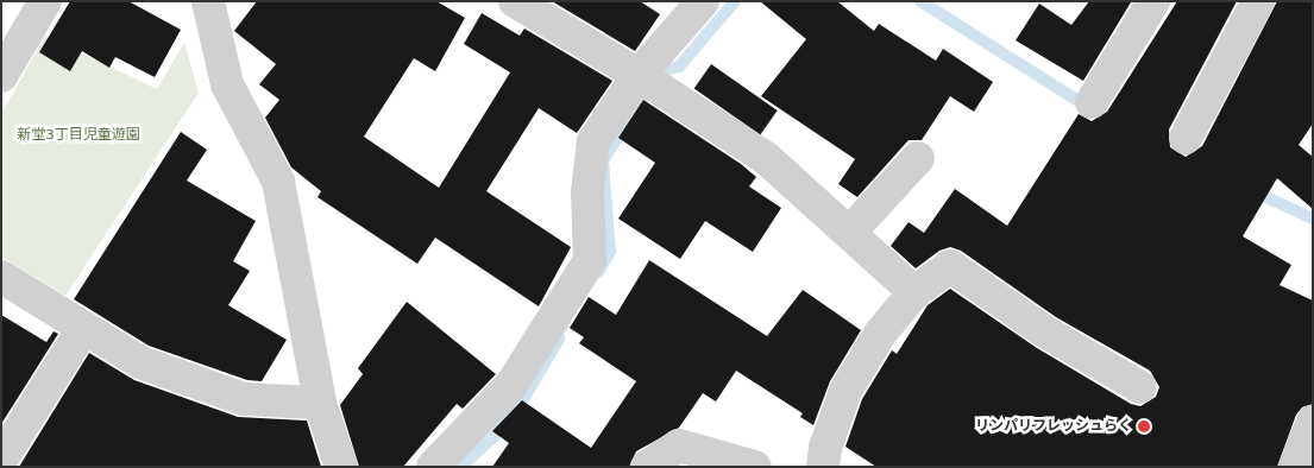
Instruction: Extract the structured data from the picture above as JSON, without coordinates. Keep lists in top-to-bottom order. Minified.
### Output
{"parks":["新堂3丁目児童遊園"],"places":["リンパリフレッシュらく"]}
